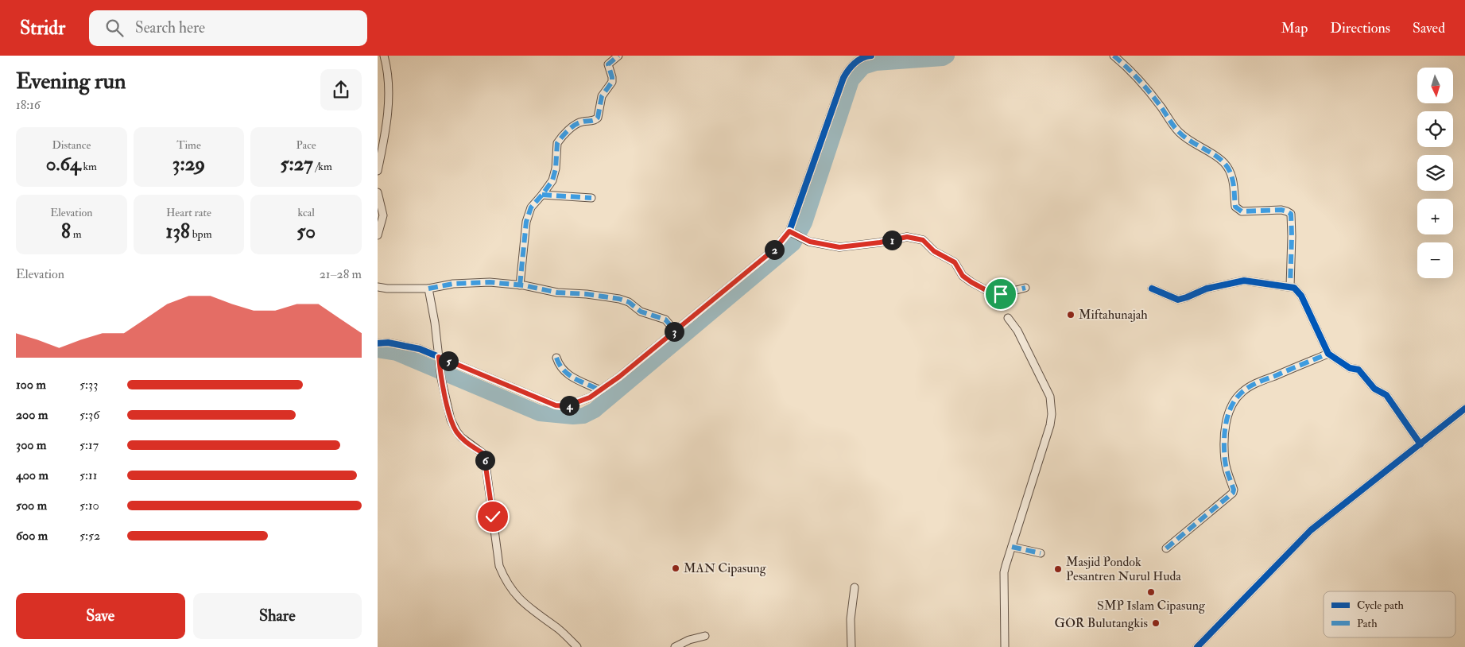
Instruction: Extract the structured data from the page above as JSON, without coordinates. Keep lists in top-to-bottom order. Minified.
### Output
{"places":["Miftahunajah","MAN Cipasung","Masjid Pondok Pesantren Nurul Huda","SMP Islam Cipasung","GOR Bulutangkis"],"legend":["Cycle path","Path"],"north":"bottom","page":{"header":"Stridr","search":"Search here","nav":["Map","Directions","Saved"],"heading":["Evening run","18:16"],"map_buttons":["+","−"],"stats":[["Distance","0.64 km"],["Time","3:29"],["Pace","5:27 /km"],["Elevation","8 m"],["Heart rate","138 bpm"],["kcal","50"]],"pins":["1","2","3","5","4","6"],"chart":["Elevation","21–28 m"],"list":[{"name":"100 m","note":"5:33"},{"name":"200 m","note":"5:36"},{"name":"300 m","note":"5:17"},{"name":"400 m","note":"5:11"},{"name":"500 m","note":"5:10"},{"name":"600 m","note":"5:52"}],"buttons":["Save","Share"]}}
